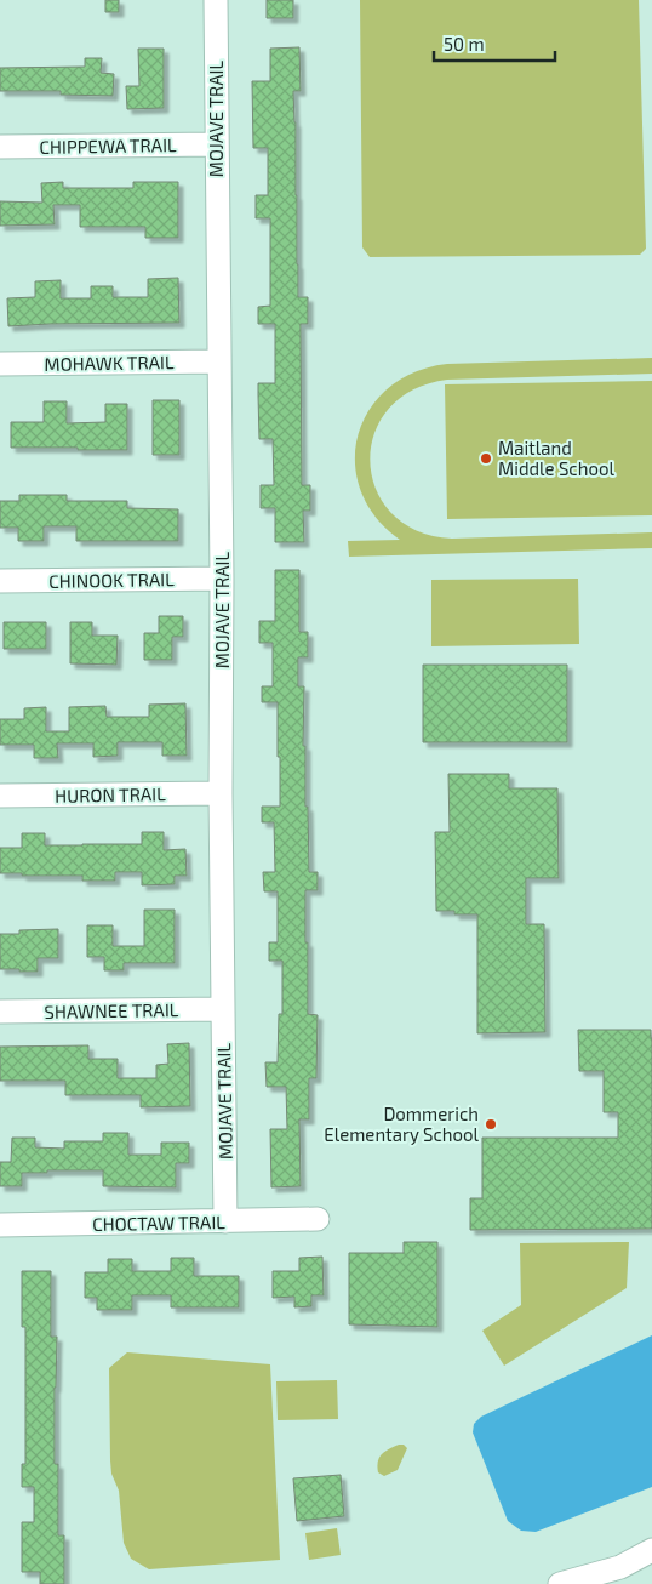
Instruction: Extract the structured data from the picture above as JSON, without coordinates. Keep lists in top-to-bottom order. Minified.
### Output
{"streets":{"street":["MOJAVE TRAIL","CHIPPEWA TRAIL","MOHAWK TRAIL","CHINOOK TRAIL","HURON TRAIL","SHAWNEE TRAIL","CHOCTAW TRAIL"]},"crossings":[["MOJAVE TRAIL","CHIPPEWA TRAIL"],["MOJAVE TRAIL","MOHAWK TRAIL"],["MOJAVE TRAIL","CHINOOK TRAIL"],["MOJAVE TRAIL","HURON TRAIL"],["MOJAVE TRAIL","SHAWNEE TRAIL"],["MOJAVE TRAIL","CHOCTAW TRAIL"]],"places":["Maitland Middle School","Dommerich Elementary School"],"scale_bar":"50 m"}
